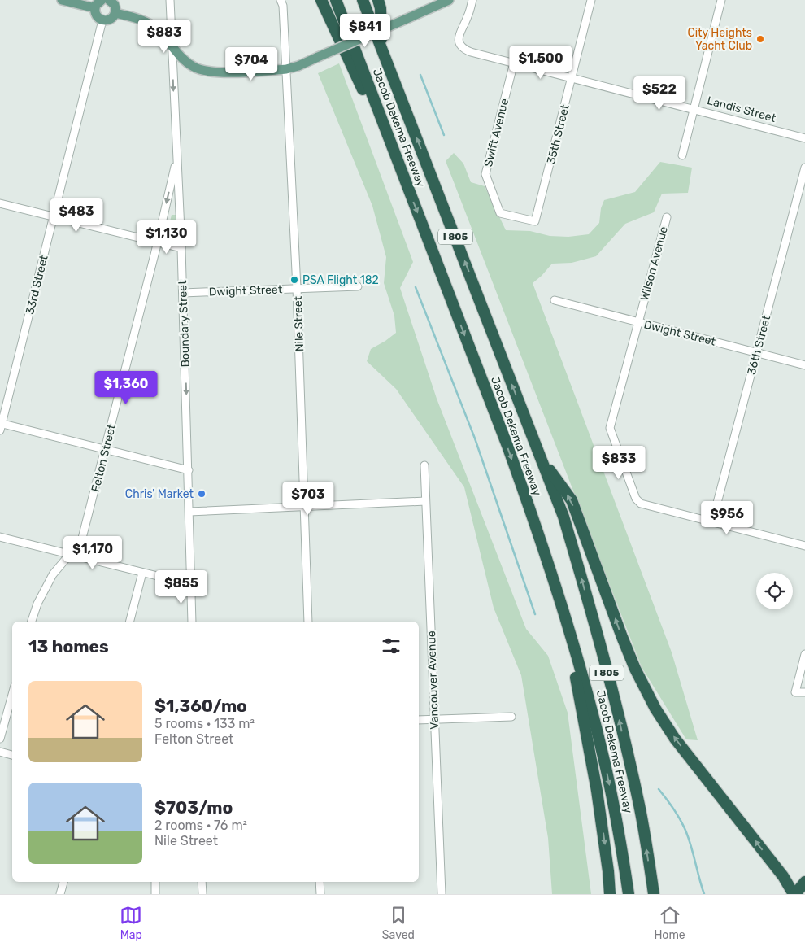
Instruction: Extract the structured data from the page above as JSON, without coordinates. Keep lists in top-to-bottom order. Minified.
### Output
{"streets":{"highway":["Jacob Dekema Freeway","I 805"],"street":["Landis Street","Swift Avenue","35th Street","Wilson Avenue","33rd Street","Dwight Street","Boundary Street","Nile Street","36th Street","Felton Street","Vancouver Avenue"]},"crossings":[["Landis Street","Swift Avenue"],["Landis Street","35th Street"],["Swift Avenue","35th Street"],["Wilson Avenue","Dwight Street"],["Wilson Avenue","36th Street"],["Dwight Street","Boundary Street"],["Dwight Street","Nile Street"],["Dwight Street","36th Street"],["Boundary Street","Felton Street"]],"one_way":["Boundary Street"],"places":["City Heights Yacht Club","PSA Flight 182","Chris' Market"],"page":{"price":["$841","$883","$1,500","$704","$522","$483","$1,130","$1,360","$833","$703","$956","$1,170","$855"],"heading":"13 homes","list":[{"name":"$1,360/mo","note":"5 rooms · 133 m² · Felton Street"},{"name":"$703/mo","note":"2 rooms · 76 m² · Nile Street"}],"tabs":["Map","Saved","Home"]}}
